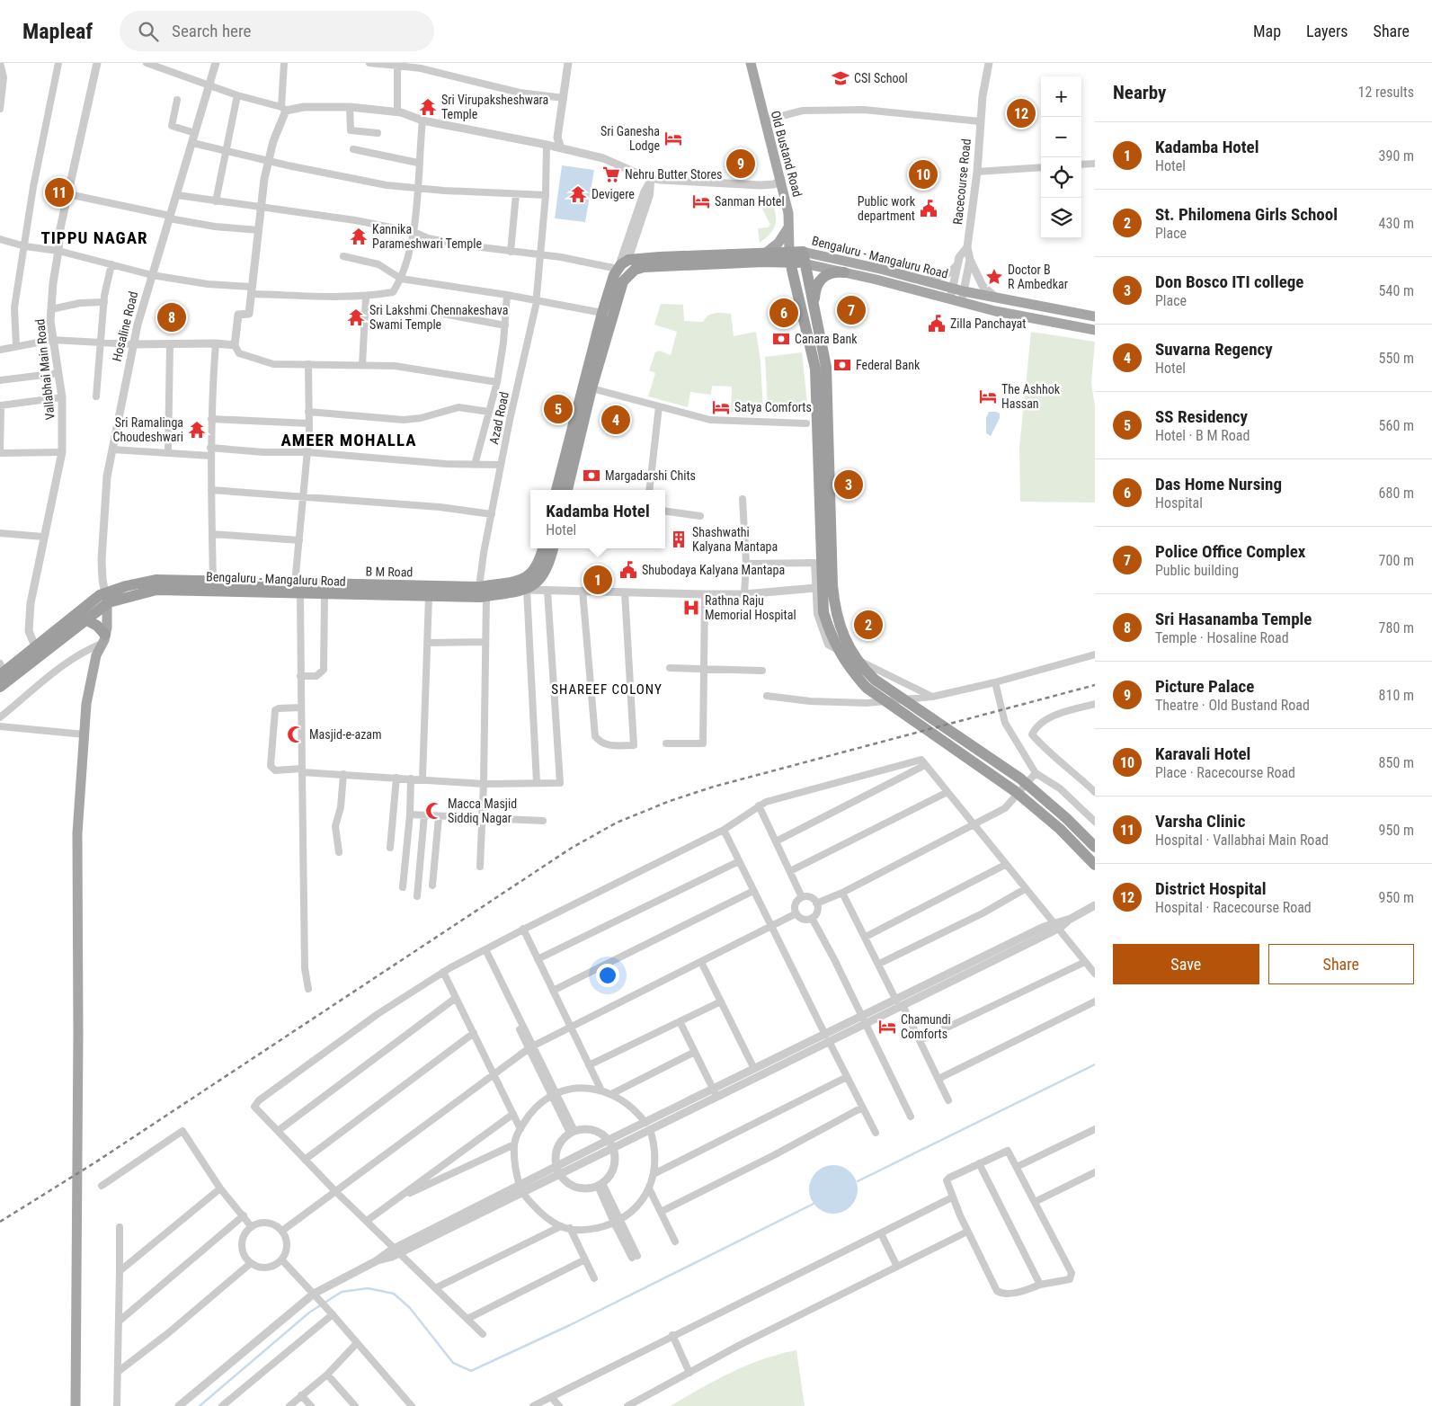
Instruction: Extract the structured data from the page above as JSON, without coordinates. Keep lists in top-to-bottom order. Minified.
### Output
{"streets":{"highway":["Bengaluru - Mangaluru Road","B M Road"],"main road":["Old Bustand Road"],"street":["Racecourse Road","Hosaline Road","Vallabhai Main Road","Azad Road"]},"crossings":[["Old Bustand Road","Bengaluru - Mangaluru Road"],["Racecourse Road","Bengaluru - Mangaluru Road"],["Bengaluru - Mangaluru Road","Hosaline Road"],["Bengaluru - Mangaluru Road","Azad Road"],["Bengaluru - Mangaluru Road","B M Road"],["Azad Road","B M Road"]],"districts":["TIPPU NAGAR","AMEER MOHALLA","SHAREEF COLONY"],"places":{"school or university":["CSI School"],"temple":["Sri Virupaksheshwara Temple","Devigere","Kannika Parameshwari Temple","Sri Lakshmi Chennakeshava Swami Temple","Sri Ramalinga Choudeshwari"],"hotel":["Sri Ganesha Lodge","Sanman Hotel","The Ashhok Hassan","Satya Comforts","Chamundi Comforts"],"supermarket":["Nehru Butter Stores"],"public building":["Public work department","Zilla Panchayat","Shubodaya Kalyana Mantapa"],"place":["Doctor B R Ambedkar"],"bank":["Canara Bank","Federal Bank","Margadarshi Chits"],"building":["Shashwathi Kalyana Mantapa"],"hospital":["Rathna Raju Memorial Hospital"],"mosque":["Masjid-e-azam","Macca Masjid Siddiq Nagar"]},"page":{"header":"Mapleaf","search":"Search here","nav":["Map","Layers","Share"],"heading":["Nearby","12 results"],"map_buttons":["+","−"],"pins":["12","9","10","11","7","6","8","5","4","3","1","2"],"list":[{"mark":"1","name":"Kadamba Hotel","note":"Hotel","value":"390 m"},{"mark":"2","name":"St. Philomena Girls School","note":"Place","value":"430 m"},{"mark":"3","name":"Don Bosco ITI college","note":"Place","value":"540 m"},{"mark":"4","name":"Suvarna Regency","note":"Hotel","value":"550 m"},{"mark":"5","name":"SS Residency","note":"Hotel · B M Road","value":"560 m"},{"mark":"6","name":"Das Home Nursing","note":"Hospital","value":"680 m"},{"mark":"7","name":"Police Office Complex","note":"Public building","value":"700 m"},{"mark":"8","name":"Sri Hasanamba Temple","note":"Temple · Hosaline Road","value":"780 m"},{"mark":"9","name":"Picture Palace","note":"Theatre · Old Bustand Road","value":"810 m"},{"mark":"10","name":"Karavali Hotel","note":"Place · Racecourse Road","value":"850 m"},{"mark":"11","name":"Varsha Clinic","note":"Hospital · Vallabhai Main Road","value":"950 m"},{"mark":"12","name":"District Hospital","note":"Hospital · Racecourse Road","value":"950 m"}],"popup":["Kadamba Hotel","Hotel"],"buttons":["Save","Share"]}}
